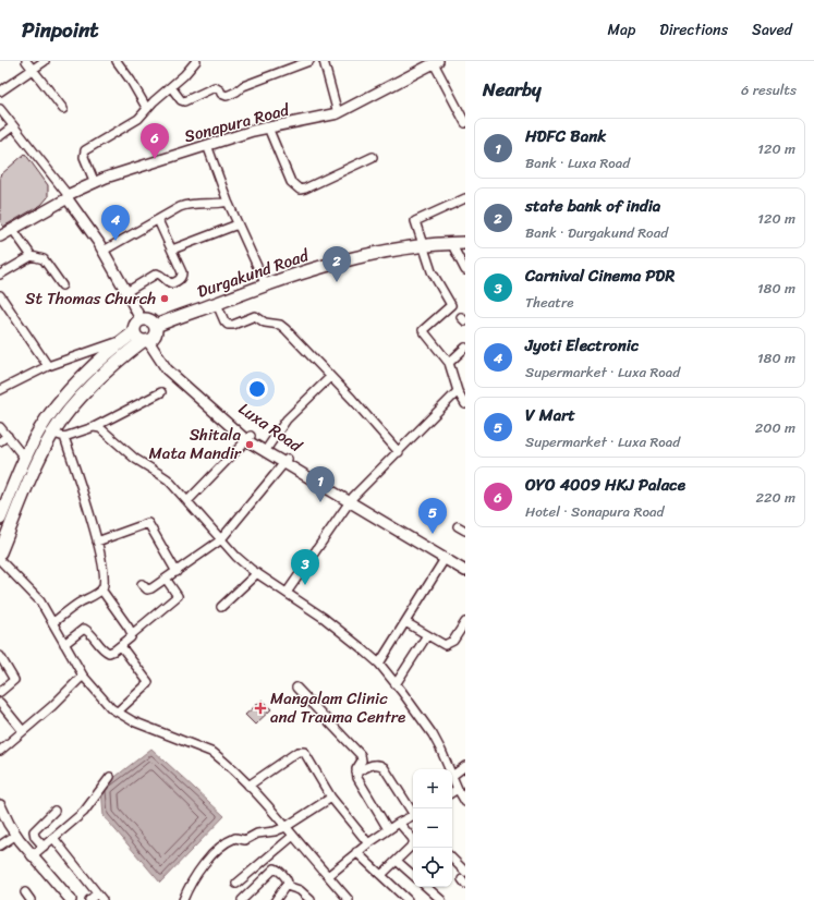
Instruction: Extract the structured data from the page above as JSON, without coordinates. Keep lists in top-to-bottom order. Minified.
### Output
{"streets":{"main road":["Durgakund Road"],"street":["Sonapura Road","Luxa Road"]},"crossings":[["Durgakund Road","Luxa Road"]],"places":{"other":["St Thomas Church","Shitala Mata Mandir"],"health":["Mangalam Clinic and Trauma Centre"]},"page":{"header":"Pinpoint","nav":["Map","Directions","Saved"],"heading":["Nearby","6 results"],"list":[{"mark":"1","name":"HDFC Bank","note":"Bank · Luxa Road","value":"120 m"},{"mark":"2","name":"state bank of india","note":"Bank · Durgakund Road","value":"120 m"},{"mark":"3","name":"Carnival Cinema PDR","note":"Theatre","value":"180 m"},{"mark":"4","name":"Jyoti Electronic","note":"Supermarket · Luxa Road","value":"180 m"},{"mark":"5","name":"V Mart","note":"Supermarket · Luxa Road","value":"200 m"},{"mark":"6","name":"OYO 4009 HKJ Palace","note":"Hotel · Sonapura Road","value":"220 m"}],"pins":["6","4","2","1","5","3"],"map_buttons":["+","−"]}}
